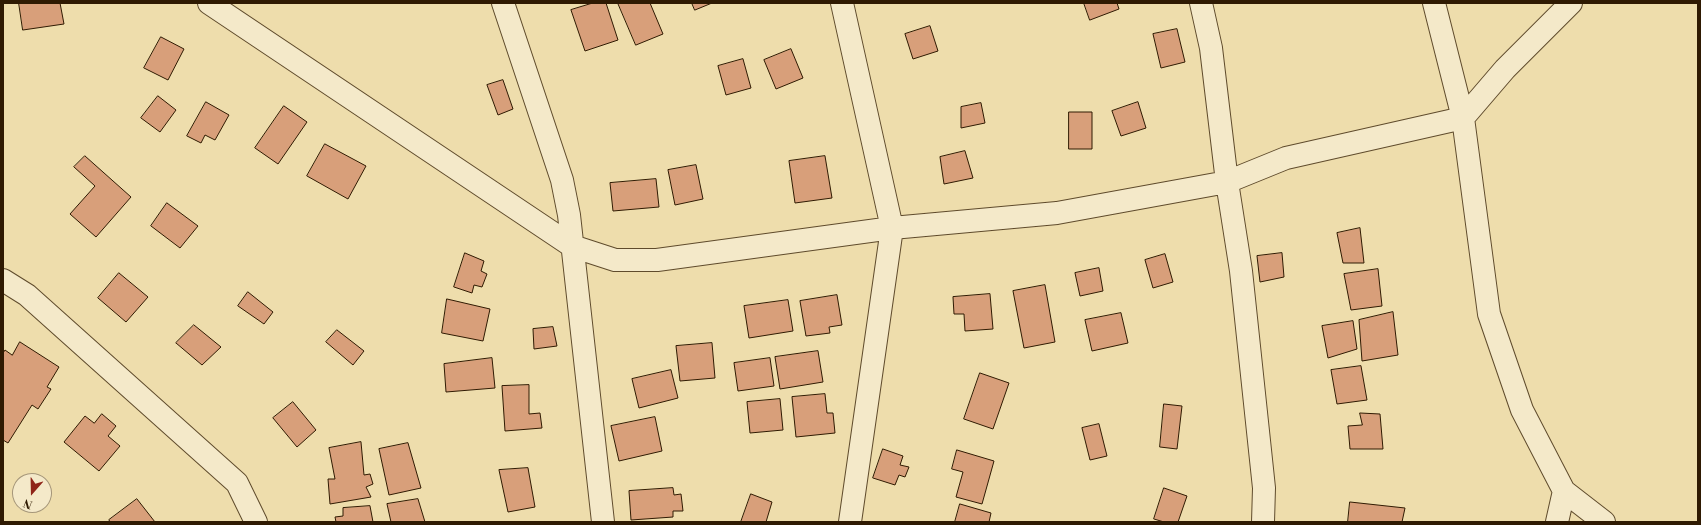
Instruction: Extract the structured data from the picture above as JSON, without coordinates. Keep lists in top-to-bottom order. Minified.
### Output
{"north":"bottom"}
